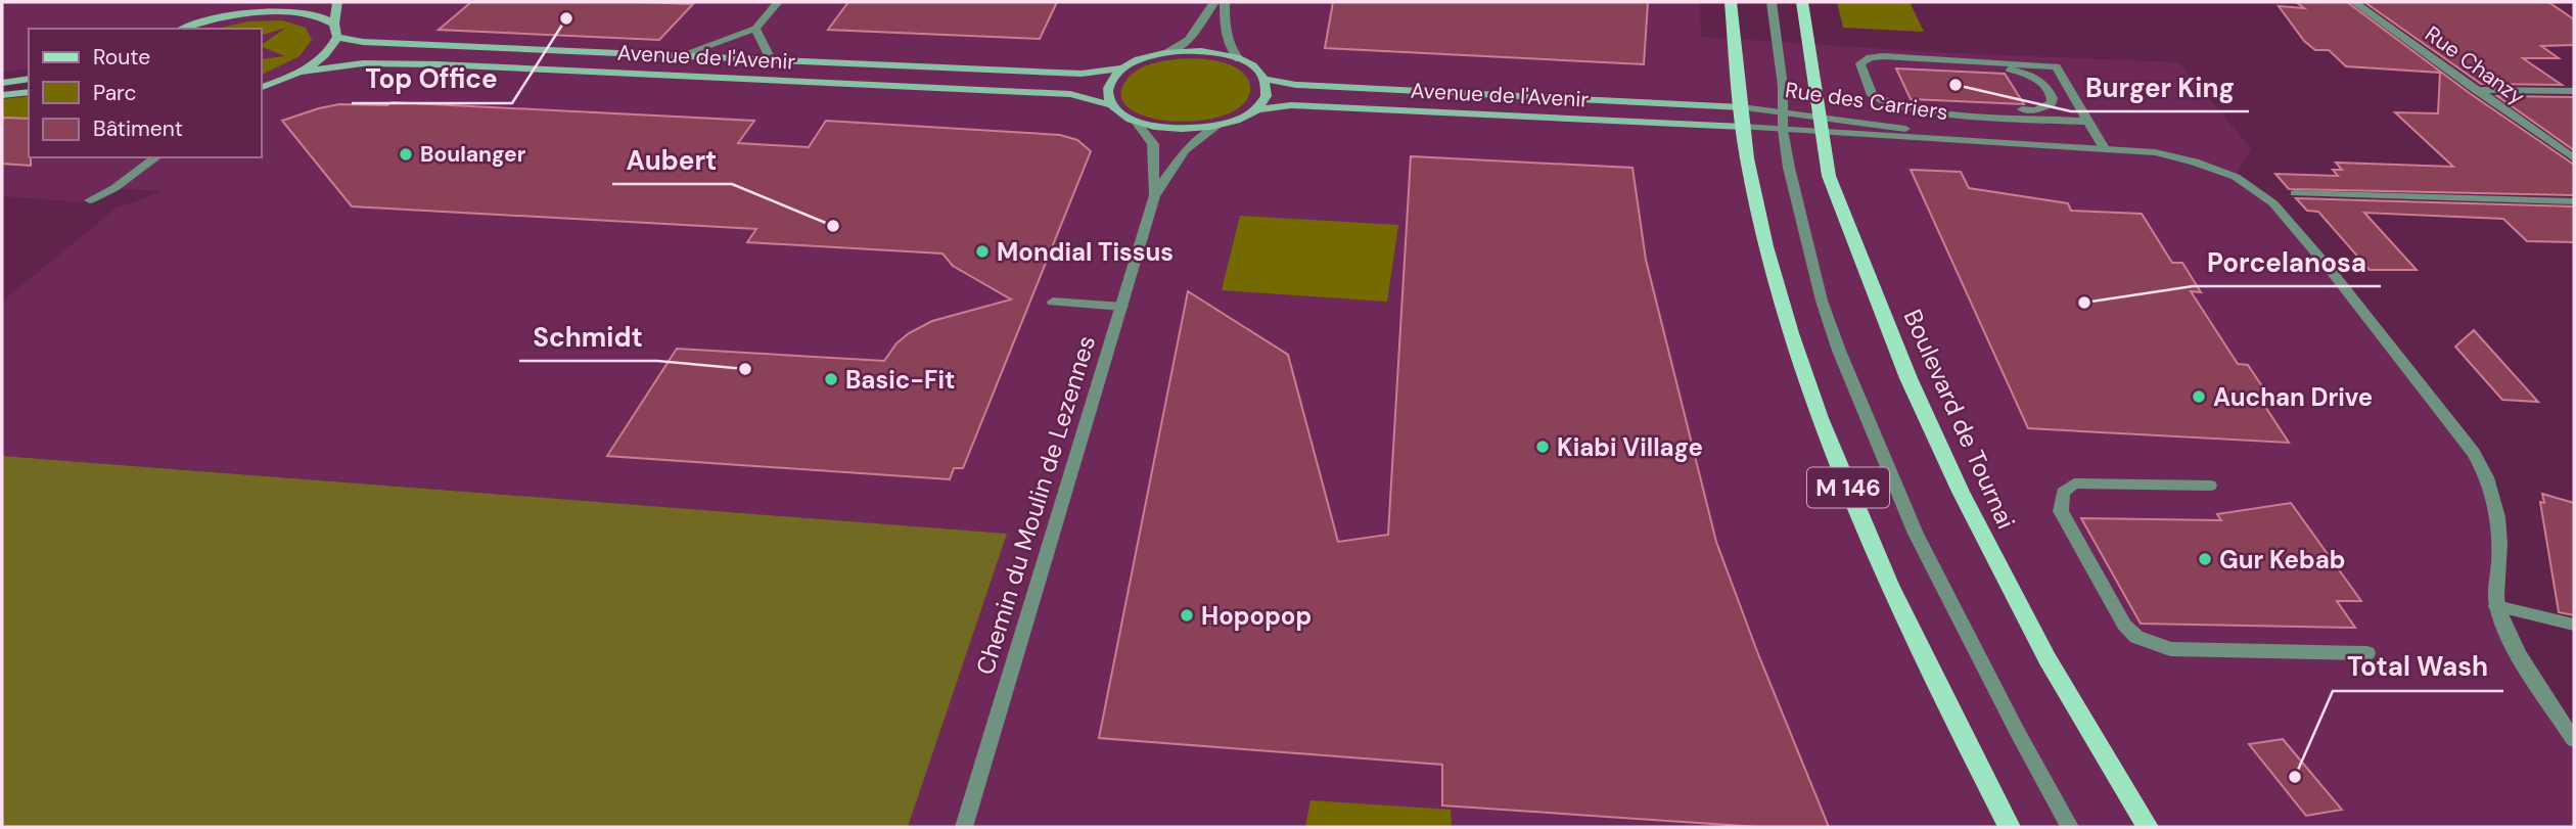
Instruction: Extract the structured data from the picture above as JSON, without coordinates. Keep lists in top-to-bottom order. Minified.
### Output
{"streets":{"main road":["Avenue de l'Avenir","Boulevard de Tournai","M 146"],"street":["Rue Chanzy","Rue des Carriers","Chemin du Moulin de Lezennes"]},"crossings":[["Avenue de l'Avenir","Rue des Carriers"],["Avenue de l'Avenir","M 146"],["Avenue de l'Avenir","Chemin du Moulin de Lezennes"],["Rue des Carriers","Boulevard de Tournai"],["Rue des Carriers","M 146"]],"places":["Top Office","Burger King","Boulanger","Aubert","Mondial Tissus","Porcelanosa","Schmidt","Basic-Fit","Auchan Drive","Kiabi Village","Gur Kebab","Hopopop","Total Wash"],"legend":["Route","Parc","Bâtiment"]}
